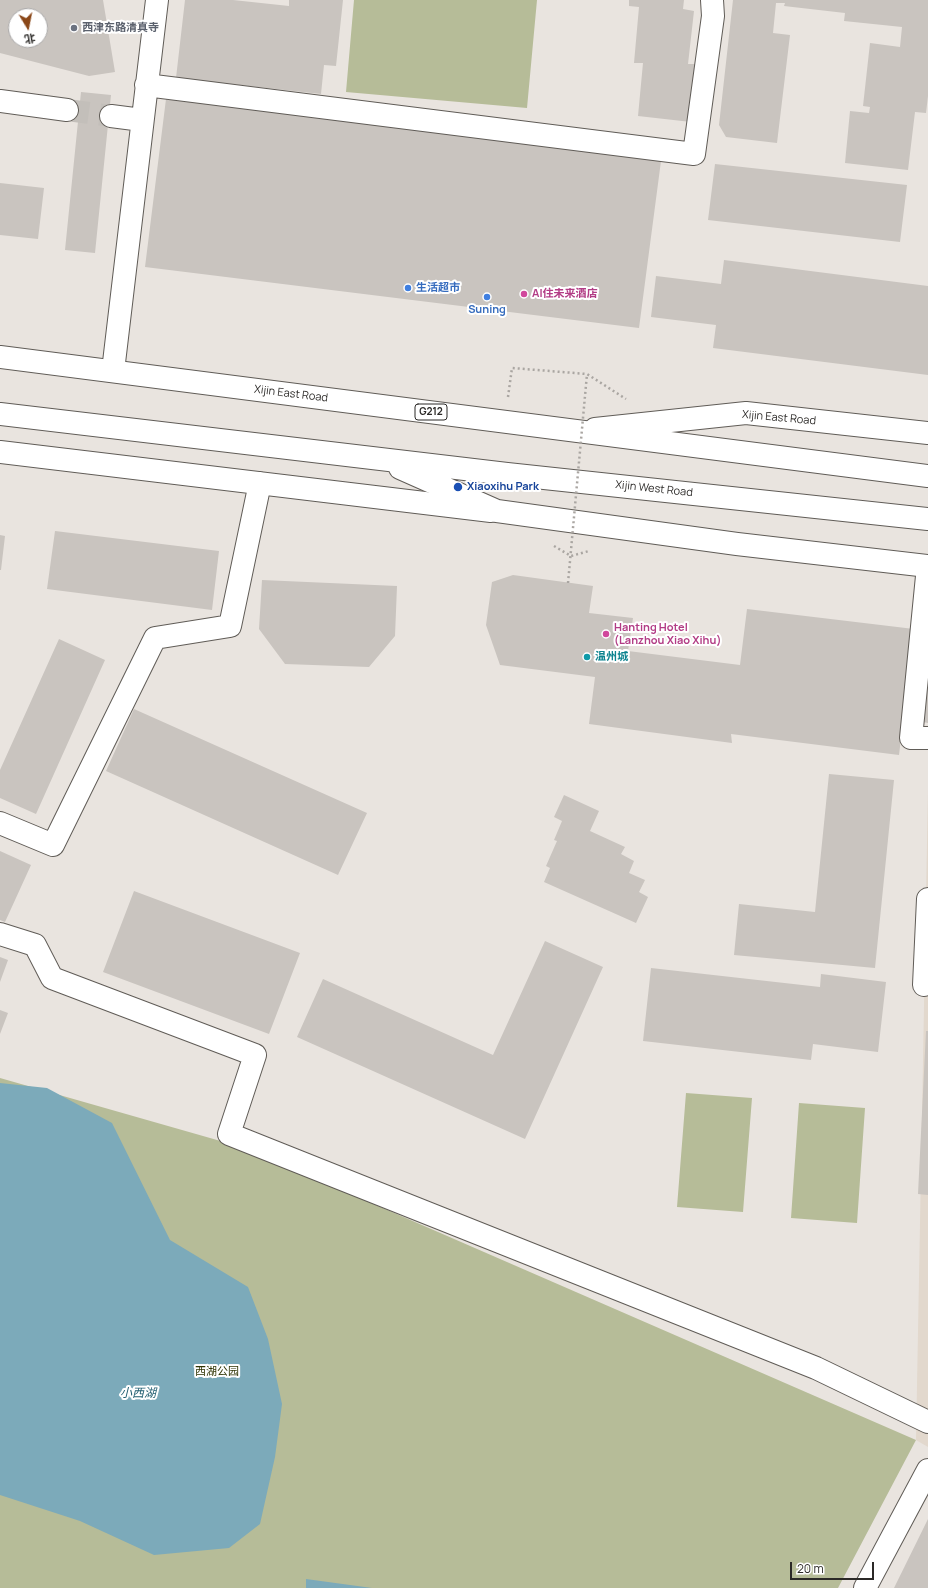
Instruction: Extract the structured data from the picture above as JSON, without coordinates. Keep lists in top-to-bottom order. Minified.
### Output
{"streets":{"main road":["Xijin East Road","G212","Xijin West Road"]},"water":["小西湖"],"parks":["西湖公园"],"places":["西津东路清真寺","生活超市","AI住未来酒店","Suning","Xiaoxihu Park","Hanting Hotel (Lanzhou Xiao Xihu)","温州城"],"scale_bar":"20 m","north":"bottom"}
